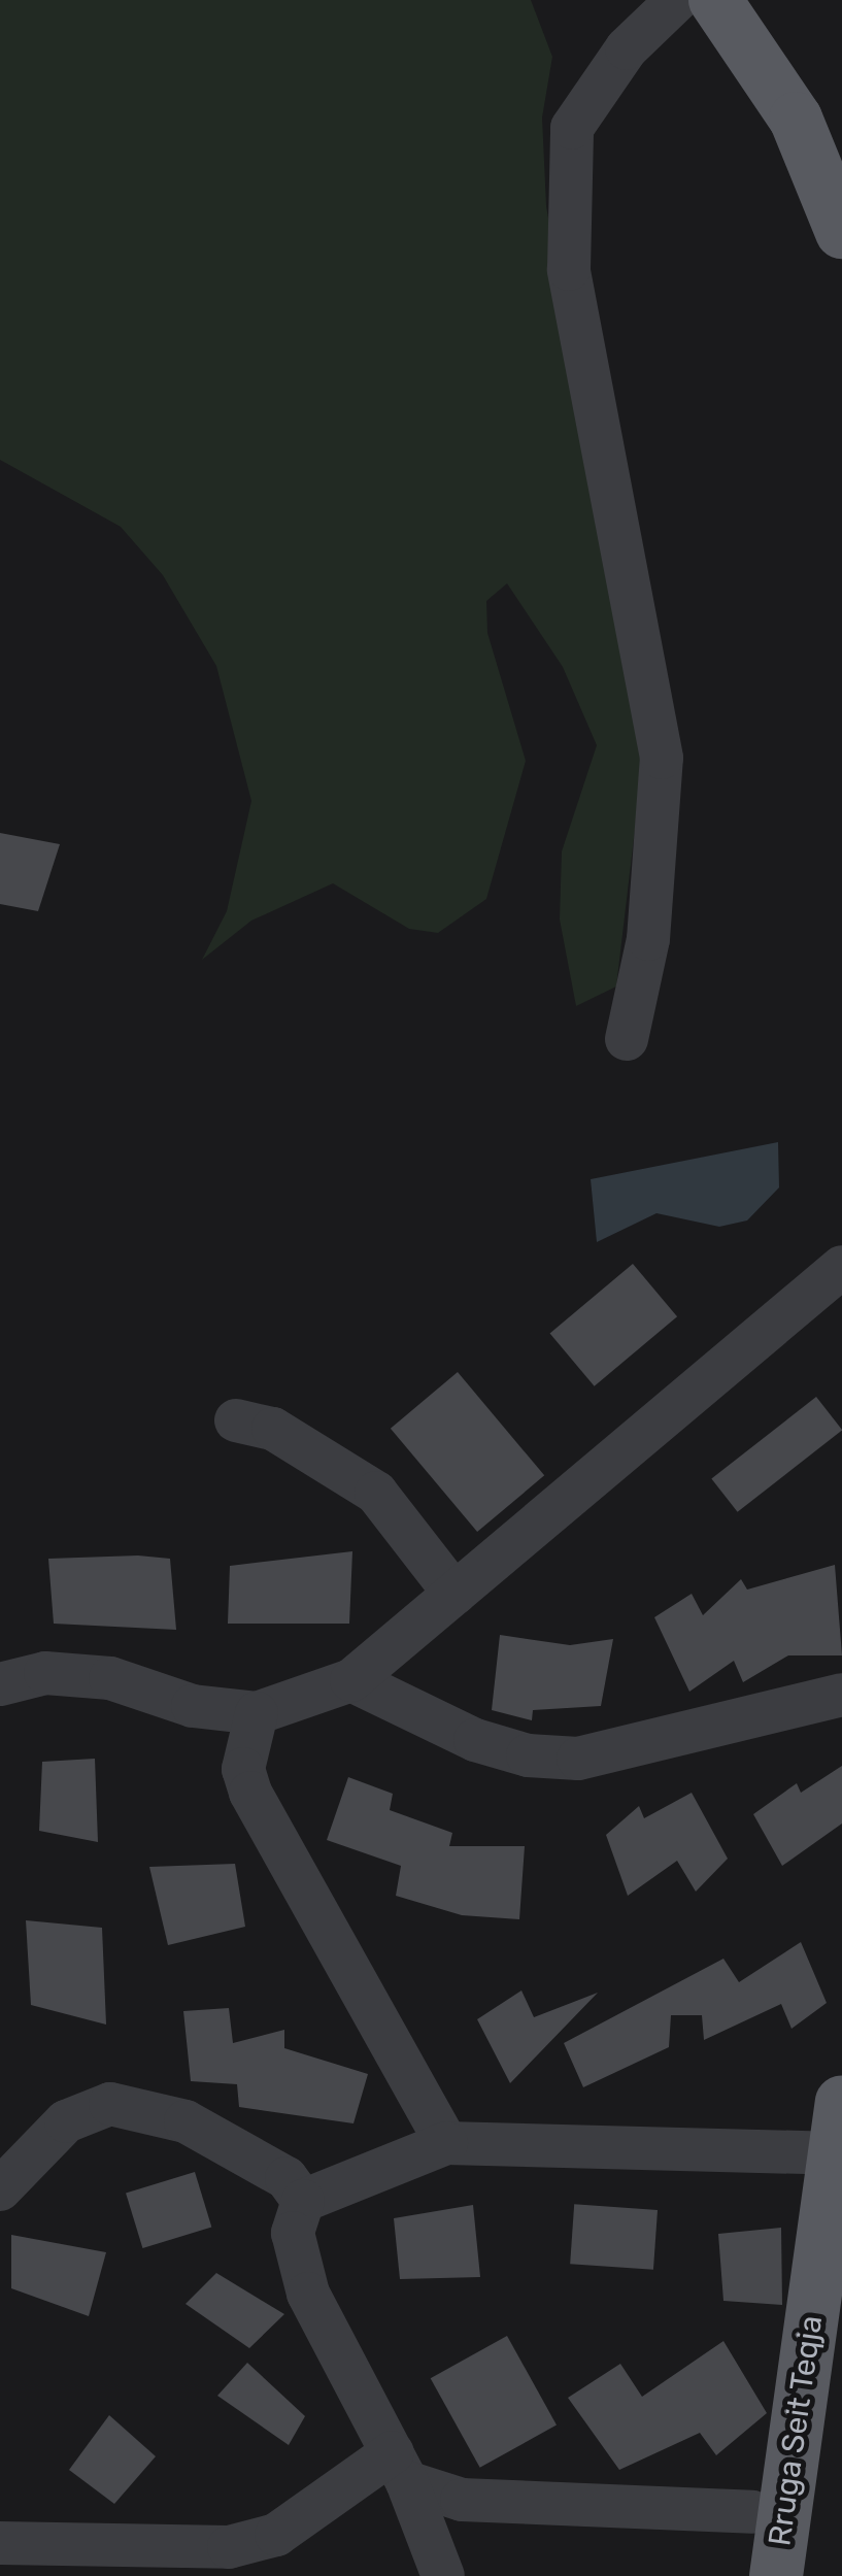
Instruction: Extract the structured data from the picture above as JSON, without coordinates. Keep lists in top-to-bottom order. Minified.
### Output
{"streets":{"main road":["Rruga Seit Teqja"]}}
